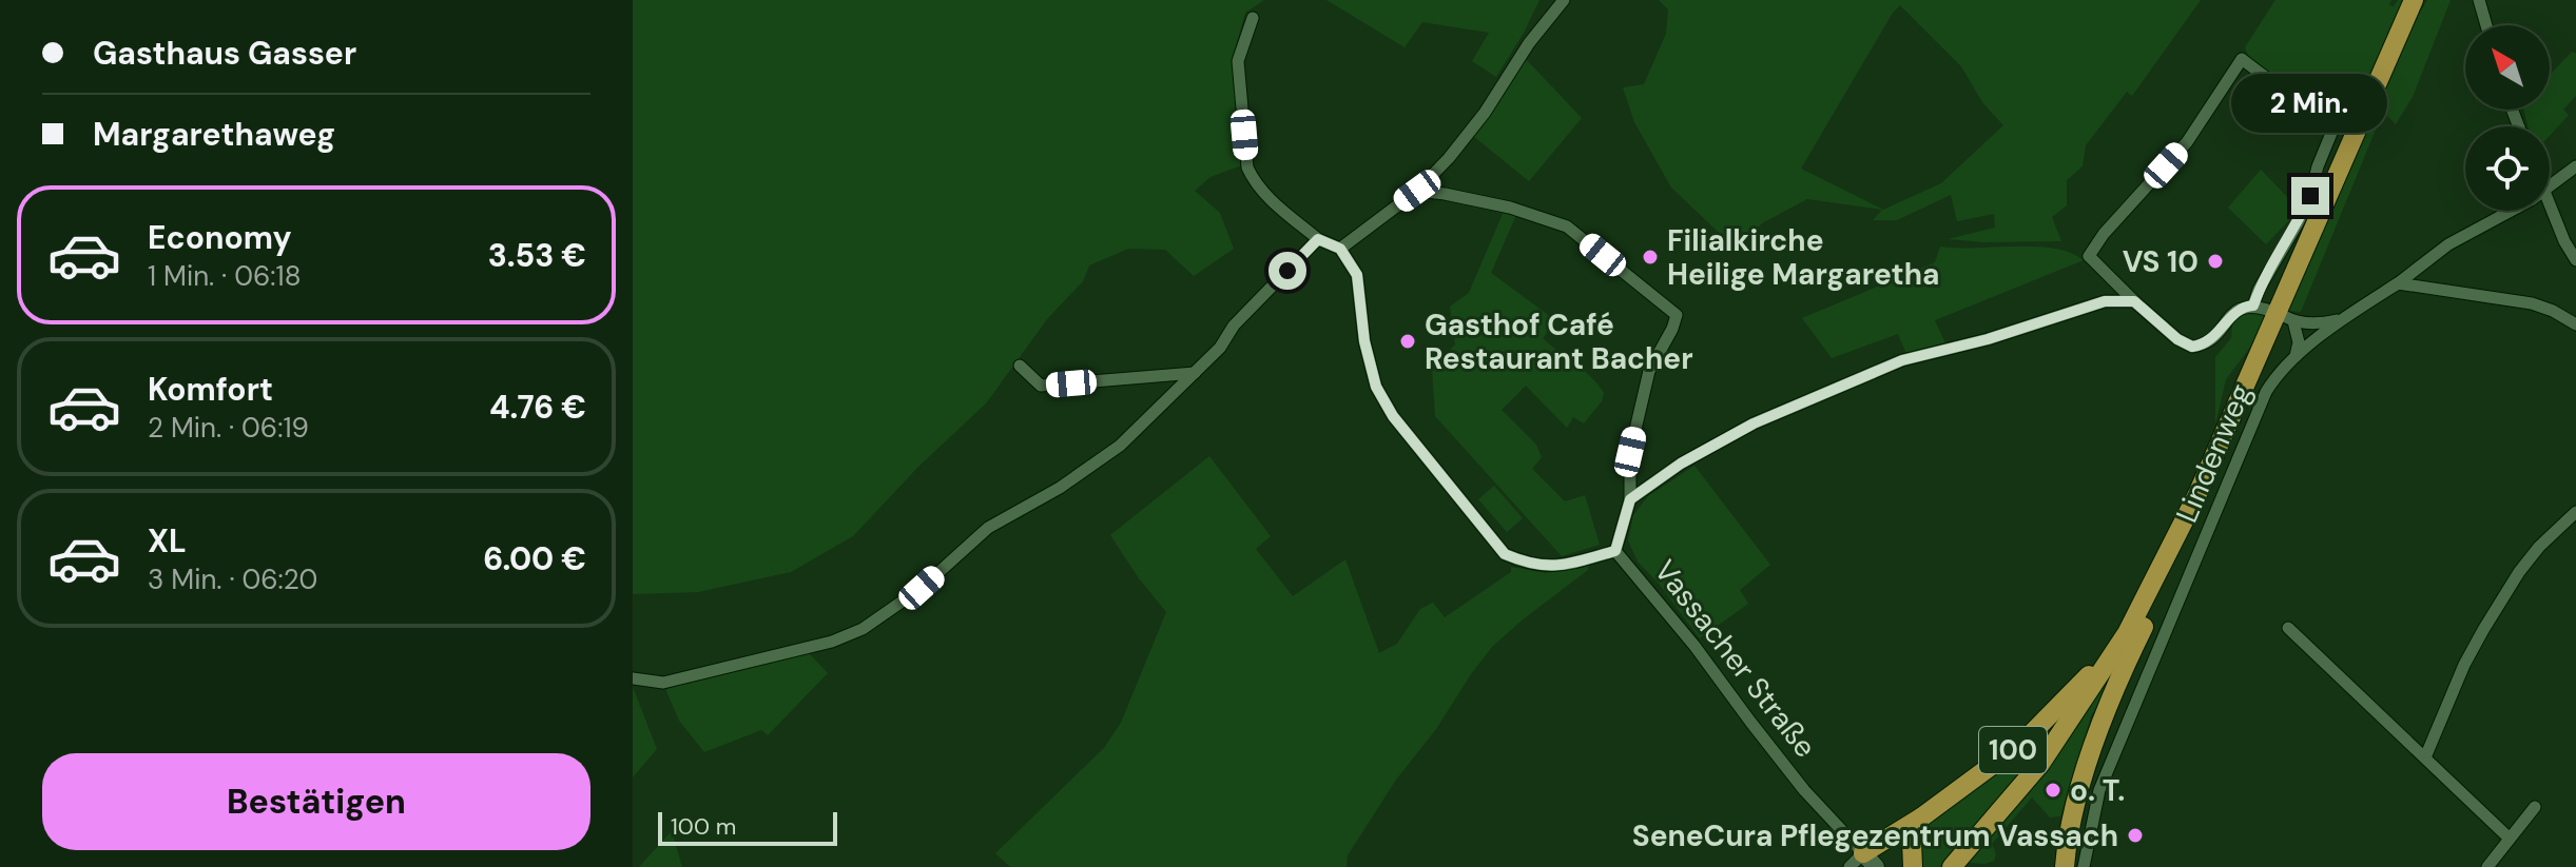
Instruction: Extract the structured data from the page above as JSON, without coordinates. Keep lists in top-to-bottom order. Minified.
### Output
{"streets":{"main road":["100"],"street":["Lindenweg","Vassacher Straße"]},"crossings":[["Vassacher Straße","100"]],"places":["Filialkirche Heilige Margaretha","VS 10","Gasthof Café Restaurant Bacher","o. T.","SeneCura Pflegezentrum Vassach"],"scale_bar":"100 m","north":"top left","page":{"banner":["Gasthaus Gasser","Margarethaweg"],"bubble":"2 Min.","list":[{"name":"Economy","note":"1 Min. · 06:18","value":"3.53 €"},{"name":"Komfort","note":"2 Min. · 06:19","value":"4.76 €"},{"name":"XL","note":"3 Min. · 06:20","value":"6.00 €"}],"buttons":"Bestätigen","scale":"100 m"}}
